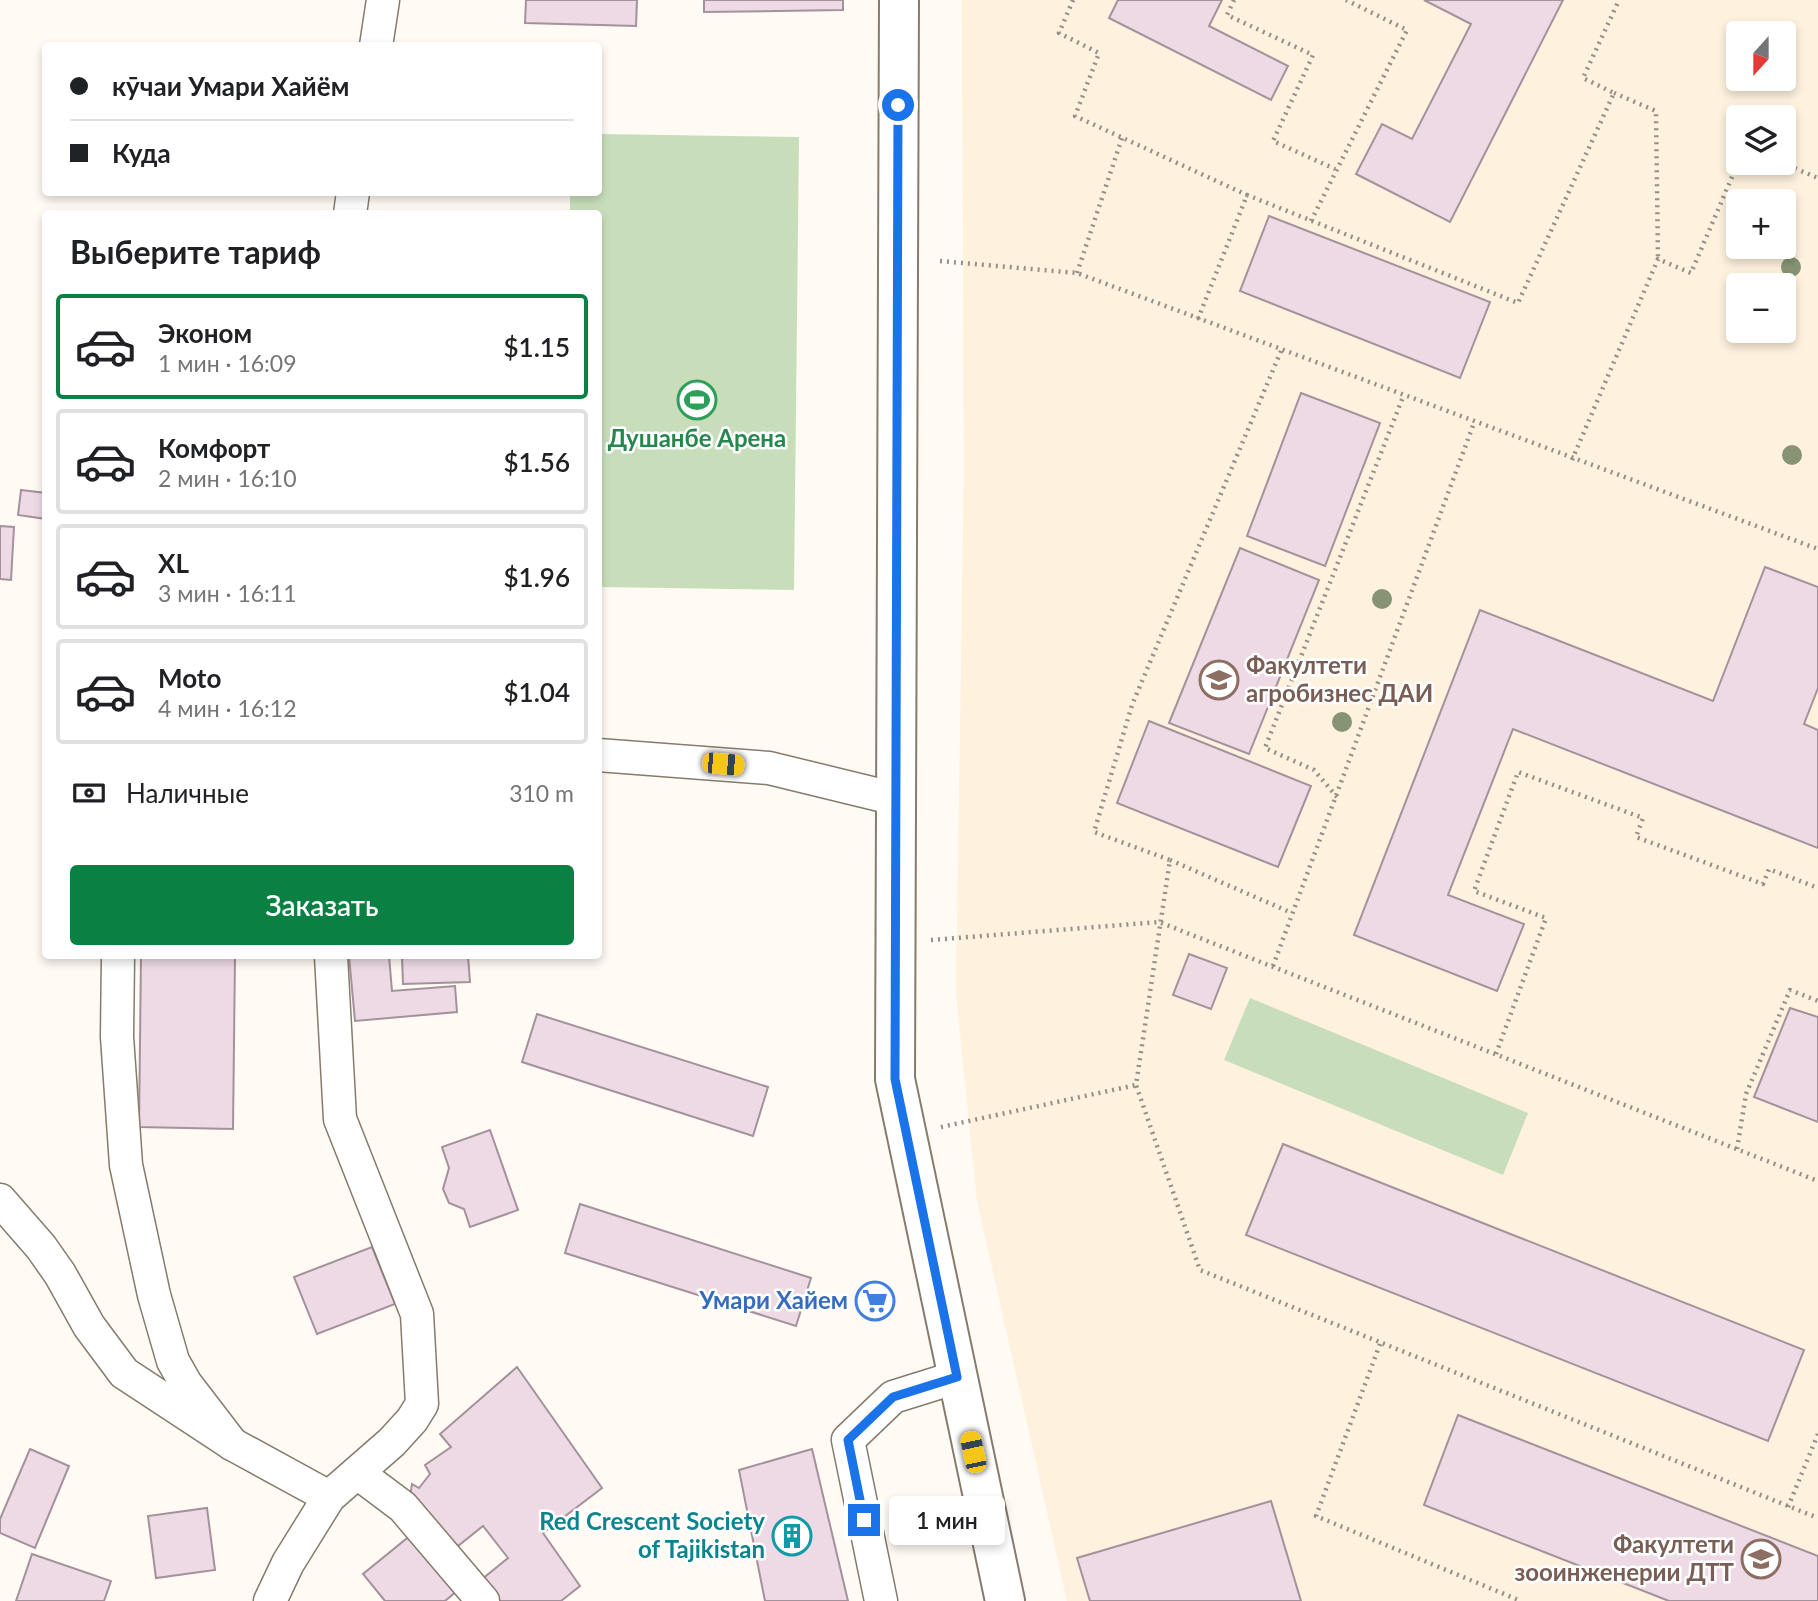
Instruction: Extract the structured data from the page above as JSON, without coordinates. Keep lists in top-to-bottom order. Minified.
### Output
{"places":{"sports":["Душанбе Арена"],"school or university":["Факултети агробизнес ДАИ","Факултети зооинженерии ДТТ"],"supermarket":["Умари Хайем"],"building":["Red Crescent Society of Tajikistan"]},"north":"bottom","page":{"map_buttons":["+","−"],"banner":["кӯчаи Умари Хайём","Куда"],"heading":"Выберите тариф","list":[{"name":"Эконом","note":"1 мин · 16:09","value":"$1.15"},{"name":"Комфорт","note":"2 мин · 16:10","value":"$1.56"},{"name":"XL","note":"3 мин · 16:11","value":"$1.96"},{"name":"Moto","note":"4 мин · 16:12","value":"$1.04"}],"pay":["Наличные","310 m"],"buttons":"Заказать","bubble":"1 мин"}}
